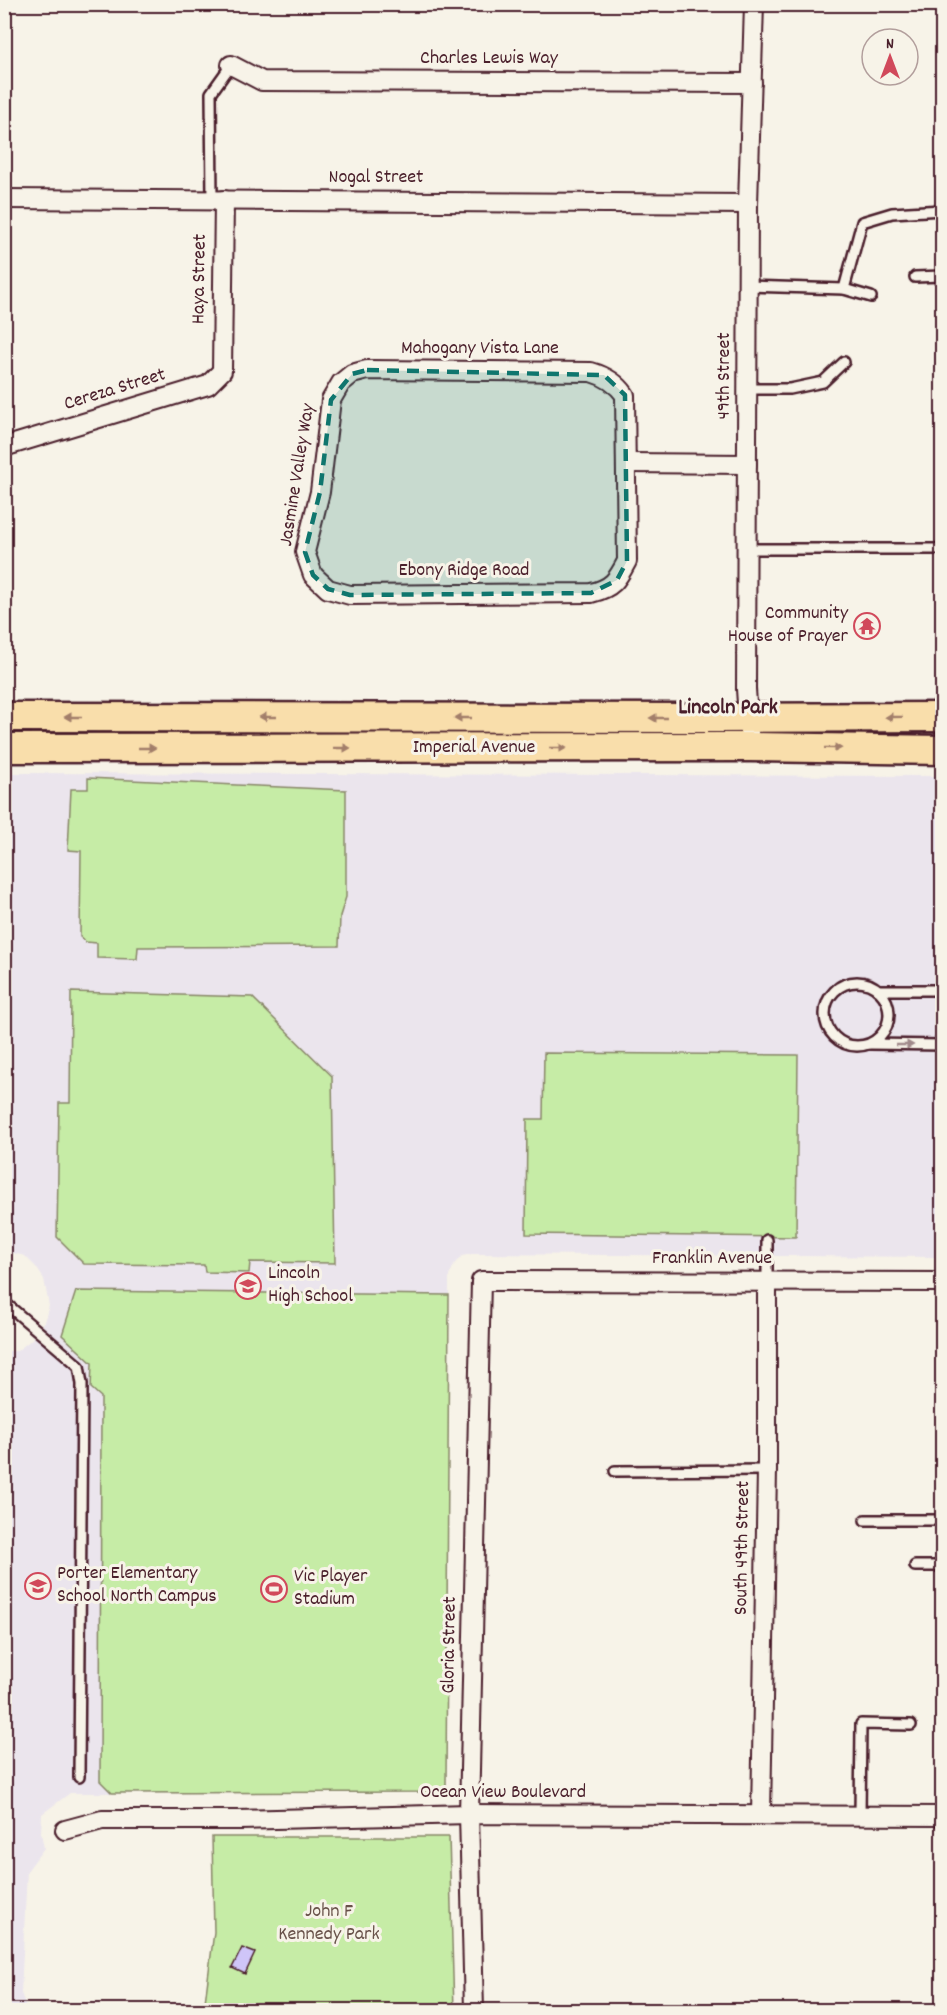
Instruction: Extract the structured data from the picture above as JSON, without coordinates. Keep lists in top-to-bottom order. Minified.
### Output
{"streets":{"main road":["Imperial Avenue"],"street":["Charles Lewis Way","Nogal Street","Haya Street","Mahogany Vista Lane","49th Street","Cereza Street","Jasmine Valley Way","Ebony Ridge Road","Franklin Avenue","South 49th Street","Gloria Street","Ocean View Boulevard"]},"crossings":[["Charles Lewis Way","49th Street"],["Nogal Street","Haya Street"],["Nogal Street","49th Street"],["Haya Street","Cereza Street"],["Mahogany Vista Lane","Jasmine Valley Way"],["Mahogany Vista Lane","Ebony Ridge Road"],["49th Street","Imperial Avenue"],["Jasmine Valley Way","Ebony Ridge Road"],["Franklin Avenue","South 49th Street"],["Franklin Avenue","Gloria Street"],["South 49th Street","Ocean View Boulevard"],["Gloria Street","Ocean View Boulevard"]],"districts":["Lincoln Park"],"parks":["John F Kennedy Park"],"places":{"temple":["Community House of Prayer"],"school or university":["Lincoln High School","Porter Elementary School North Campus"],"sports":["Vic Player Stadium"]},"north":"top"}
